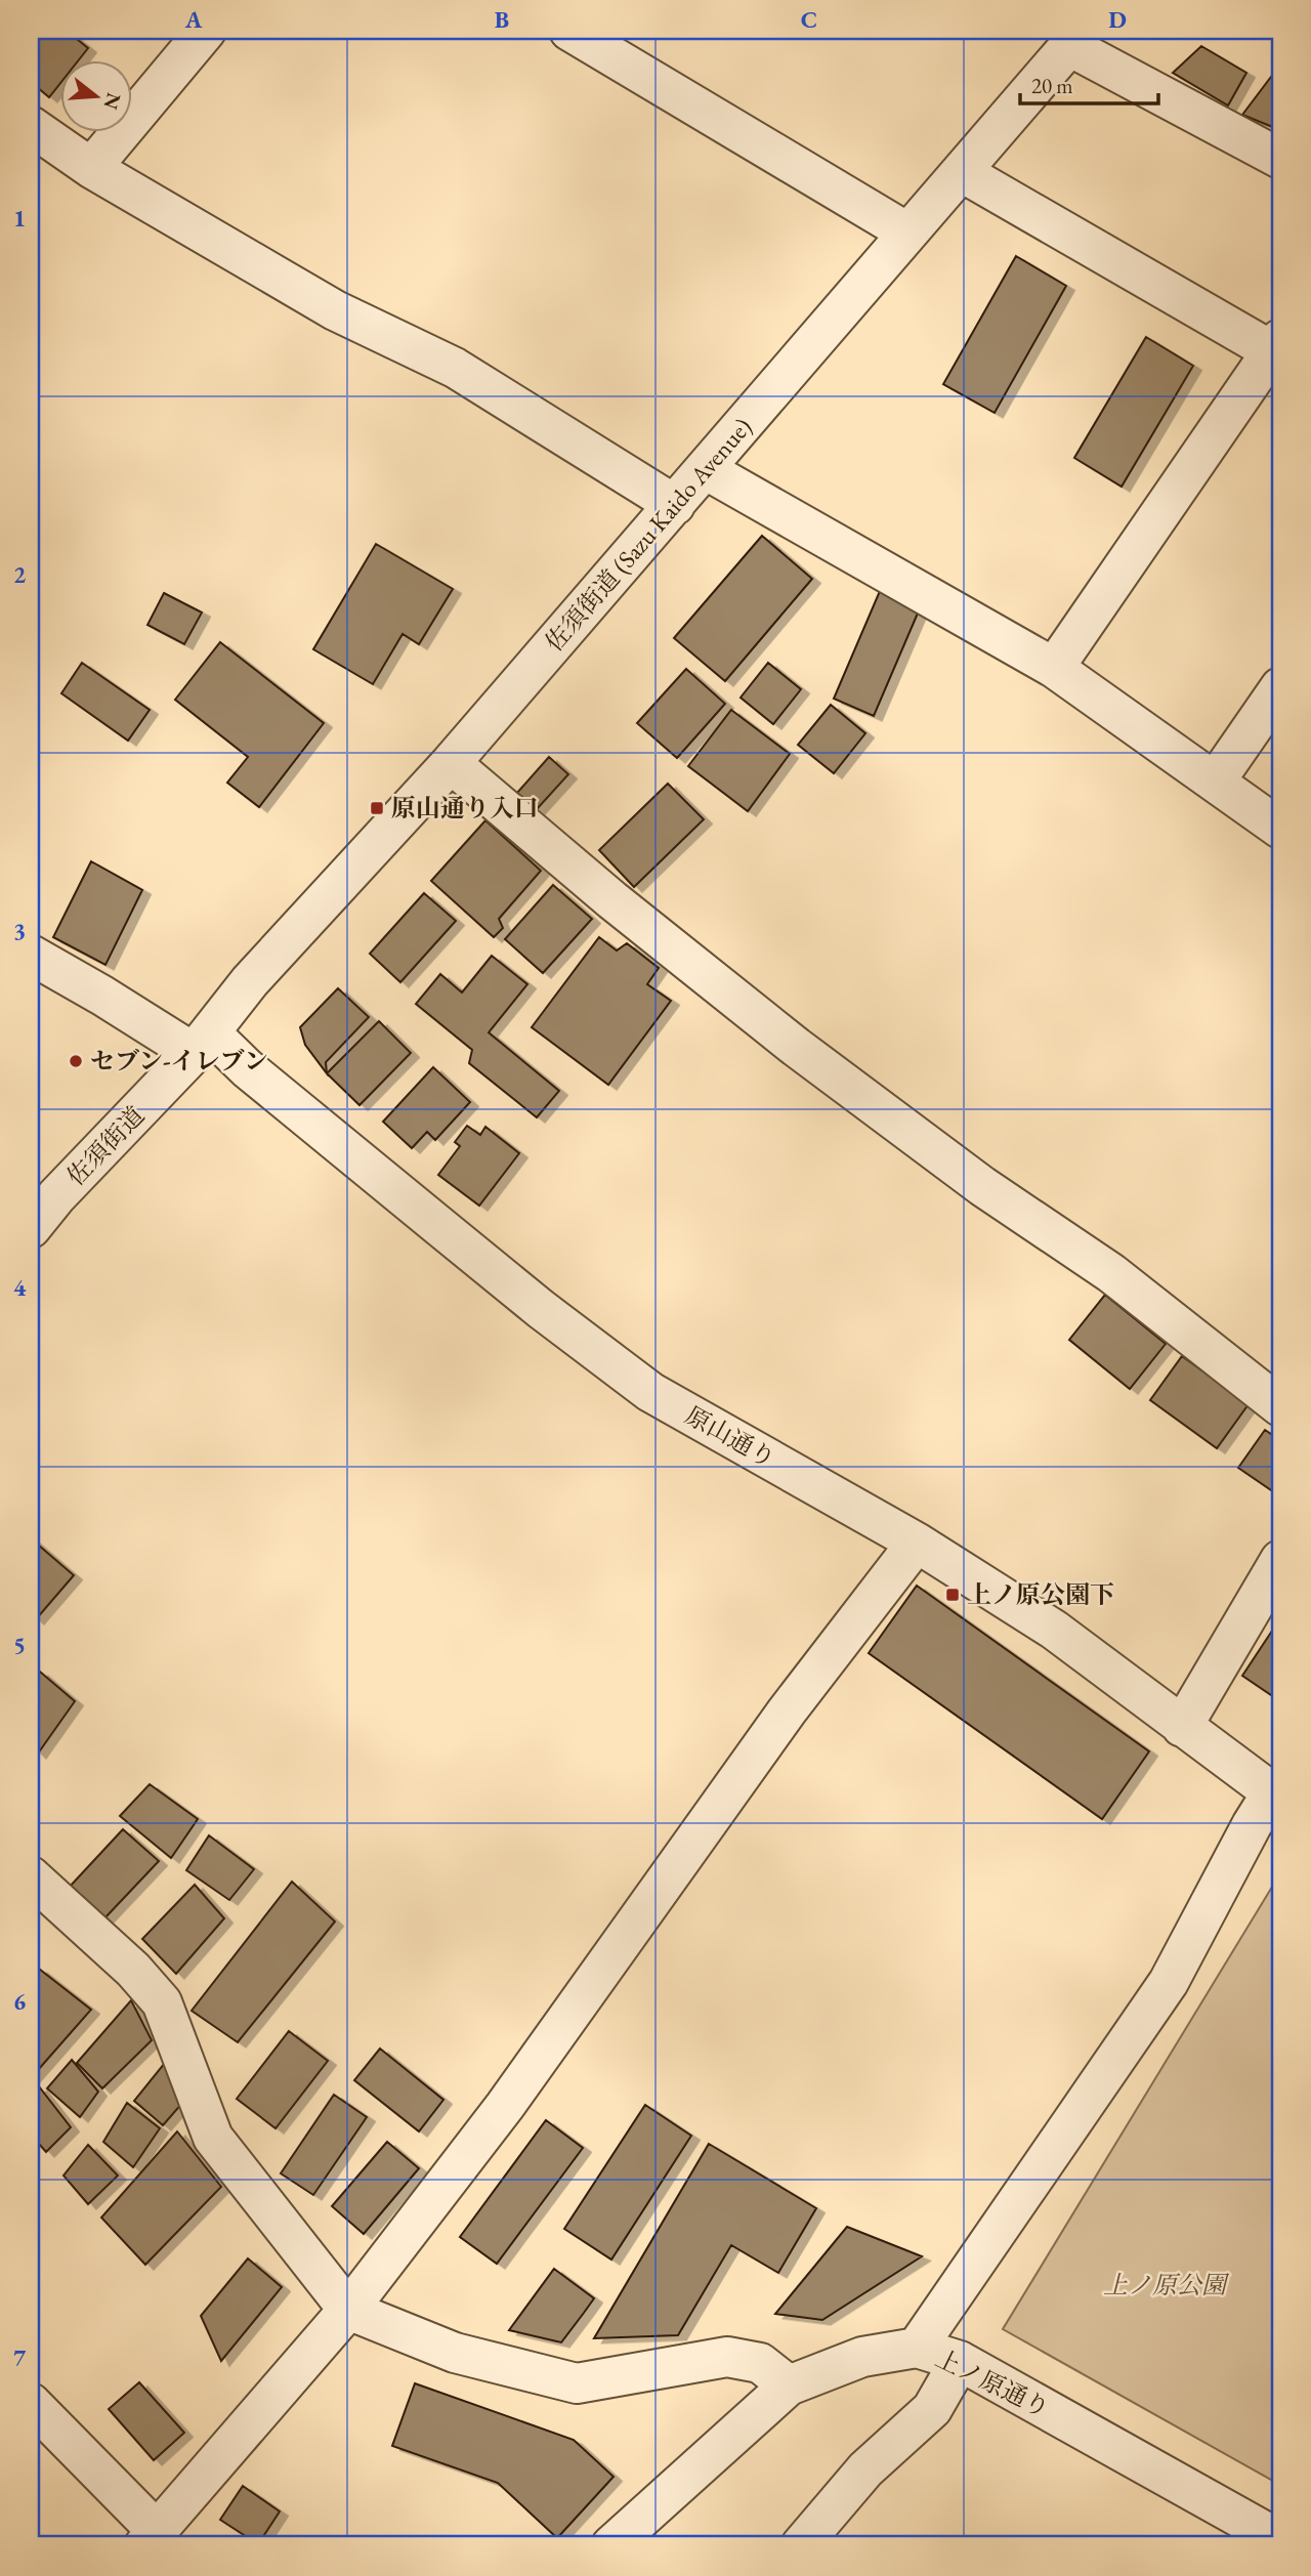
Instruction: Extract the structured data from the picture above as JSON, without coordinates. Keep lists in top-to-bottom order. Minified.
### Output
{"streets":{"street":["佐須街道 (Sazu Kaido Avenue)","佐須街道","原山通り","上ノ原通り"]},"crossings":[["佐須街道 (Sazu Kaido Avenue)","佐須街道"],["佐須街道 (Sazu Kaido Avenue)","原山通り"],["佐須街道","原山通り"]],"parks":["上ノ原公園"],"places":{"transit":["原山通り入口","上ノ原公園下"],"other":["セブン-イレブン"]},"scale_bar":"20 m","north":"right","grid":{"columns":["A","B","C","D"],"rows":["1","2","3","4","5","6","7"]}}
